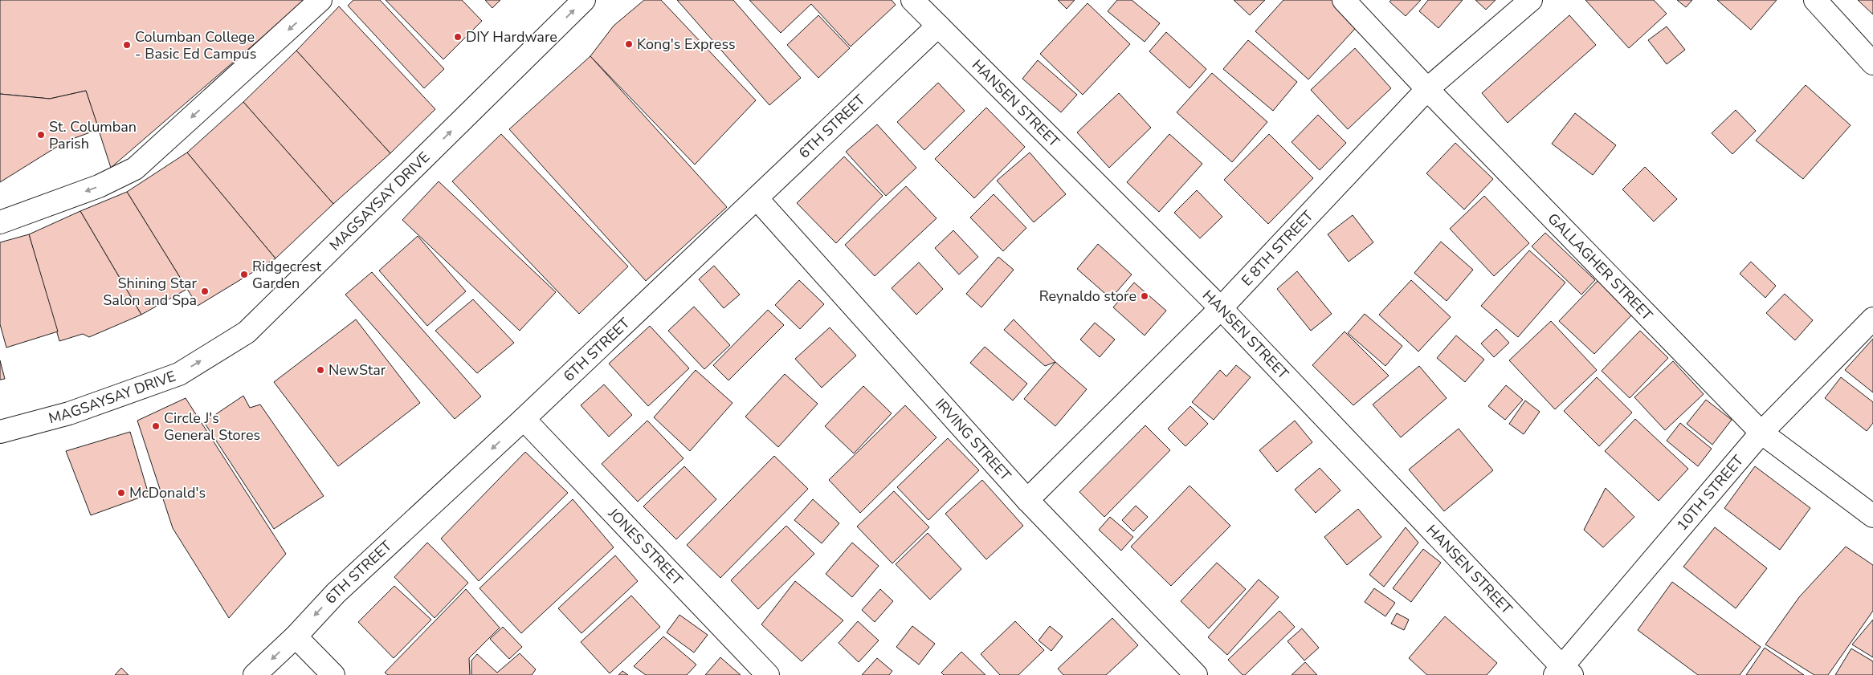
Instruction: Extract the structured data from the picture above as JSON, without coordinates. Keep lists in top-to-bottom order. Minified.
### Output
{"streets":{"street":["HANSEN STREET","6TH STREET","MAGSAYSAY DRIVE","E 8TH STREET","GALLAGHER STREET","IRVING STREET","10TH STREET","JONES STREET"]},"crossings":[["HANSEN STREET","6TH STREET"],["HANSEN STREET","E 8TH STREET"],["HANSEN STREET","10TH STREET"],["6TH STREET","IRVING STREET"],["6TH STREET","JONES STREET"],["E 8TH STREET","GALLAGHER STREET"],["E 8TH STREET","IRVING STREET"],["GALLAGHER STREET","10TH STREET"]],"one_way":["6TH STREET"],"places":["DIY Hardware","Kong's Express","Columban College - Basic Ed Campus","St. Columban Parish","Ridgecrest Garden","Shining Star Salon and Spa","Reynaldo store","NewStar","Circle J's General Stores","McDonald's"]}
